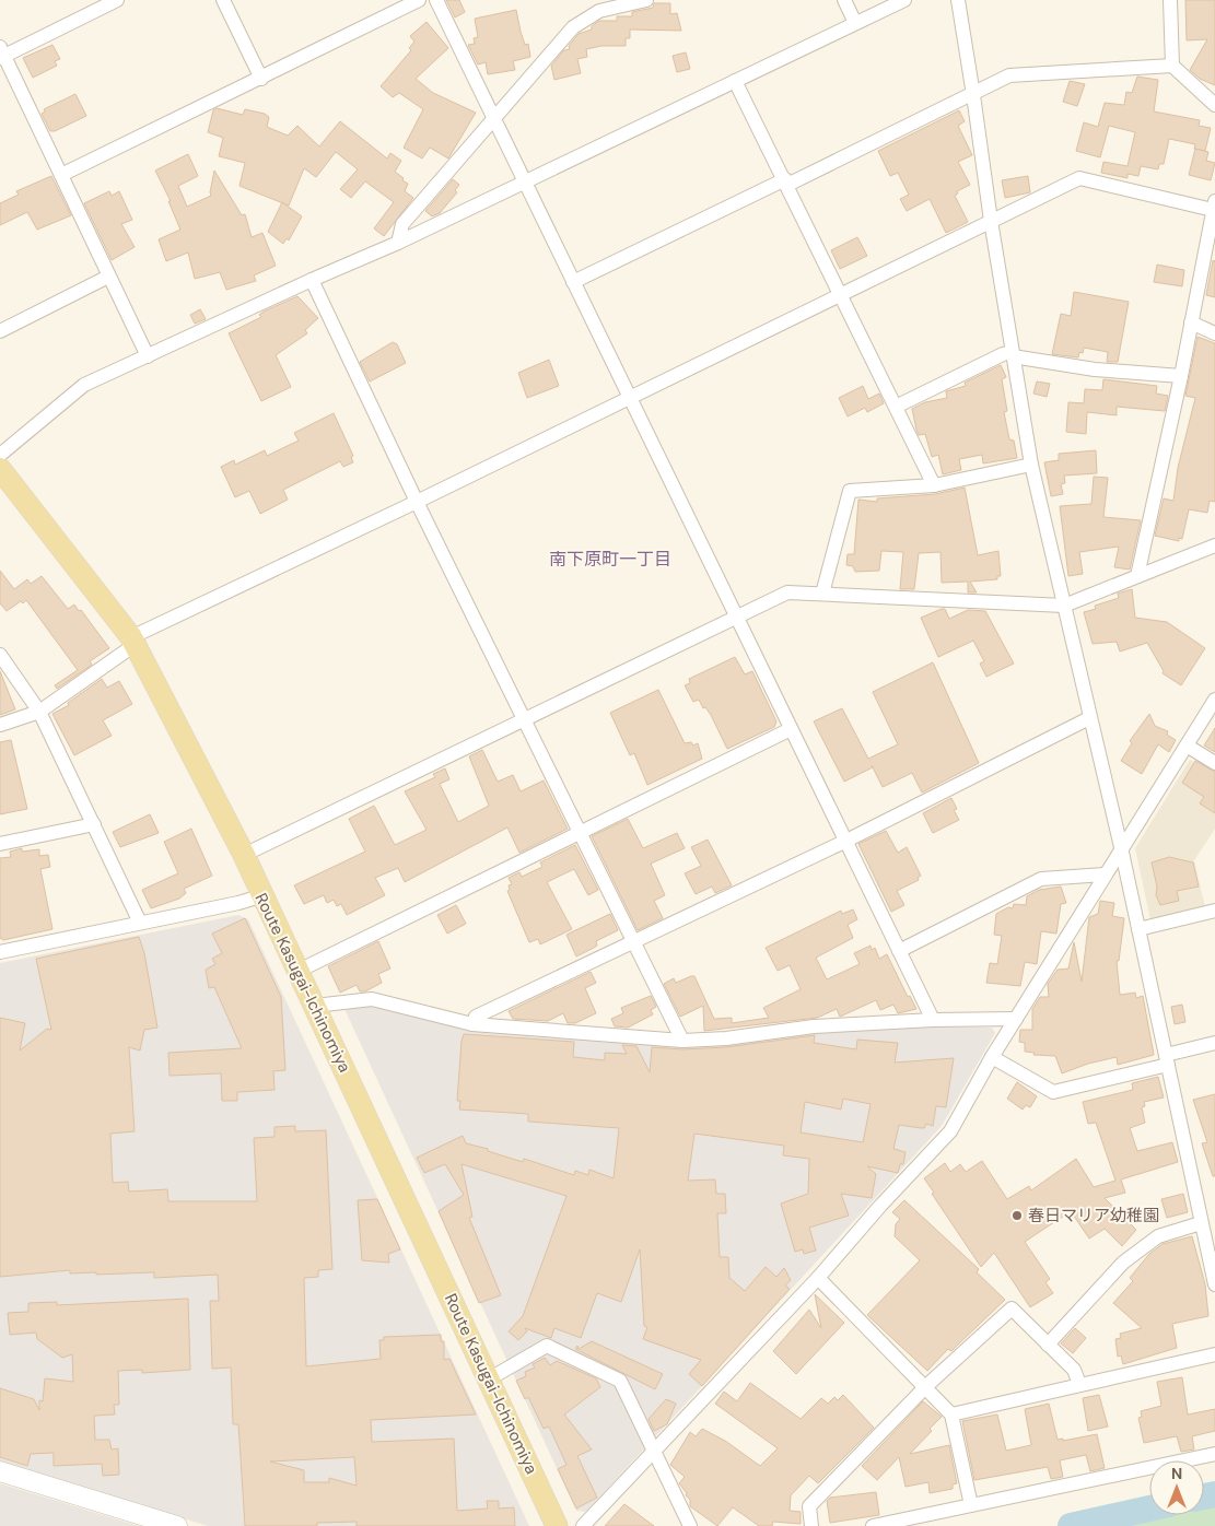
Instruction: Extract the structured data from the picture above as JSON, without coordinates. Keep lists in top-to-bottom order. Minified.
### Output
{"streets":{"main road":["Route Kasugai-Ichinomiya"]},"districts":["南下原町一丁目"],"places":["春日マリア幼稚園"],"north":"top"}
